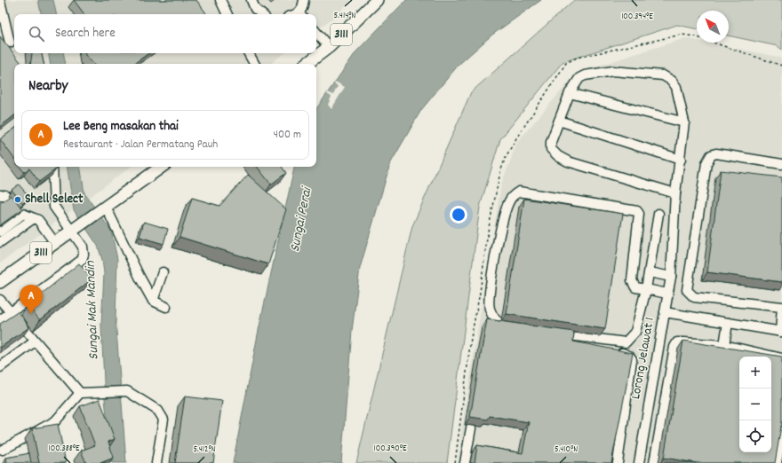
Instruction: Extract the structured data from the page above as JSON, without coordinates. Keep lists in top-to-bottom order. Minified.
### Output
{"streets":{"main road":["3111"],"street":["Lorong Jelawat 1"]},"water":["Sungai Perai","Sungai Mak Mandin"],"places":["Shell Select"],"north":"top left","page":{"search":"Search here","heading":"Nearby","list":[{"mark":"A","name":"Lee Beng masakan thai","note":"Restaurant · Jalan Permatang Pauh","value":"400 m"}],"pins":"A","map_buttons":["+","−"]},"coordinates":["5.414°N","100.394°E","100.388°E","100.390°E","5.412°N","5.410°N"]}
